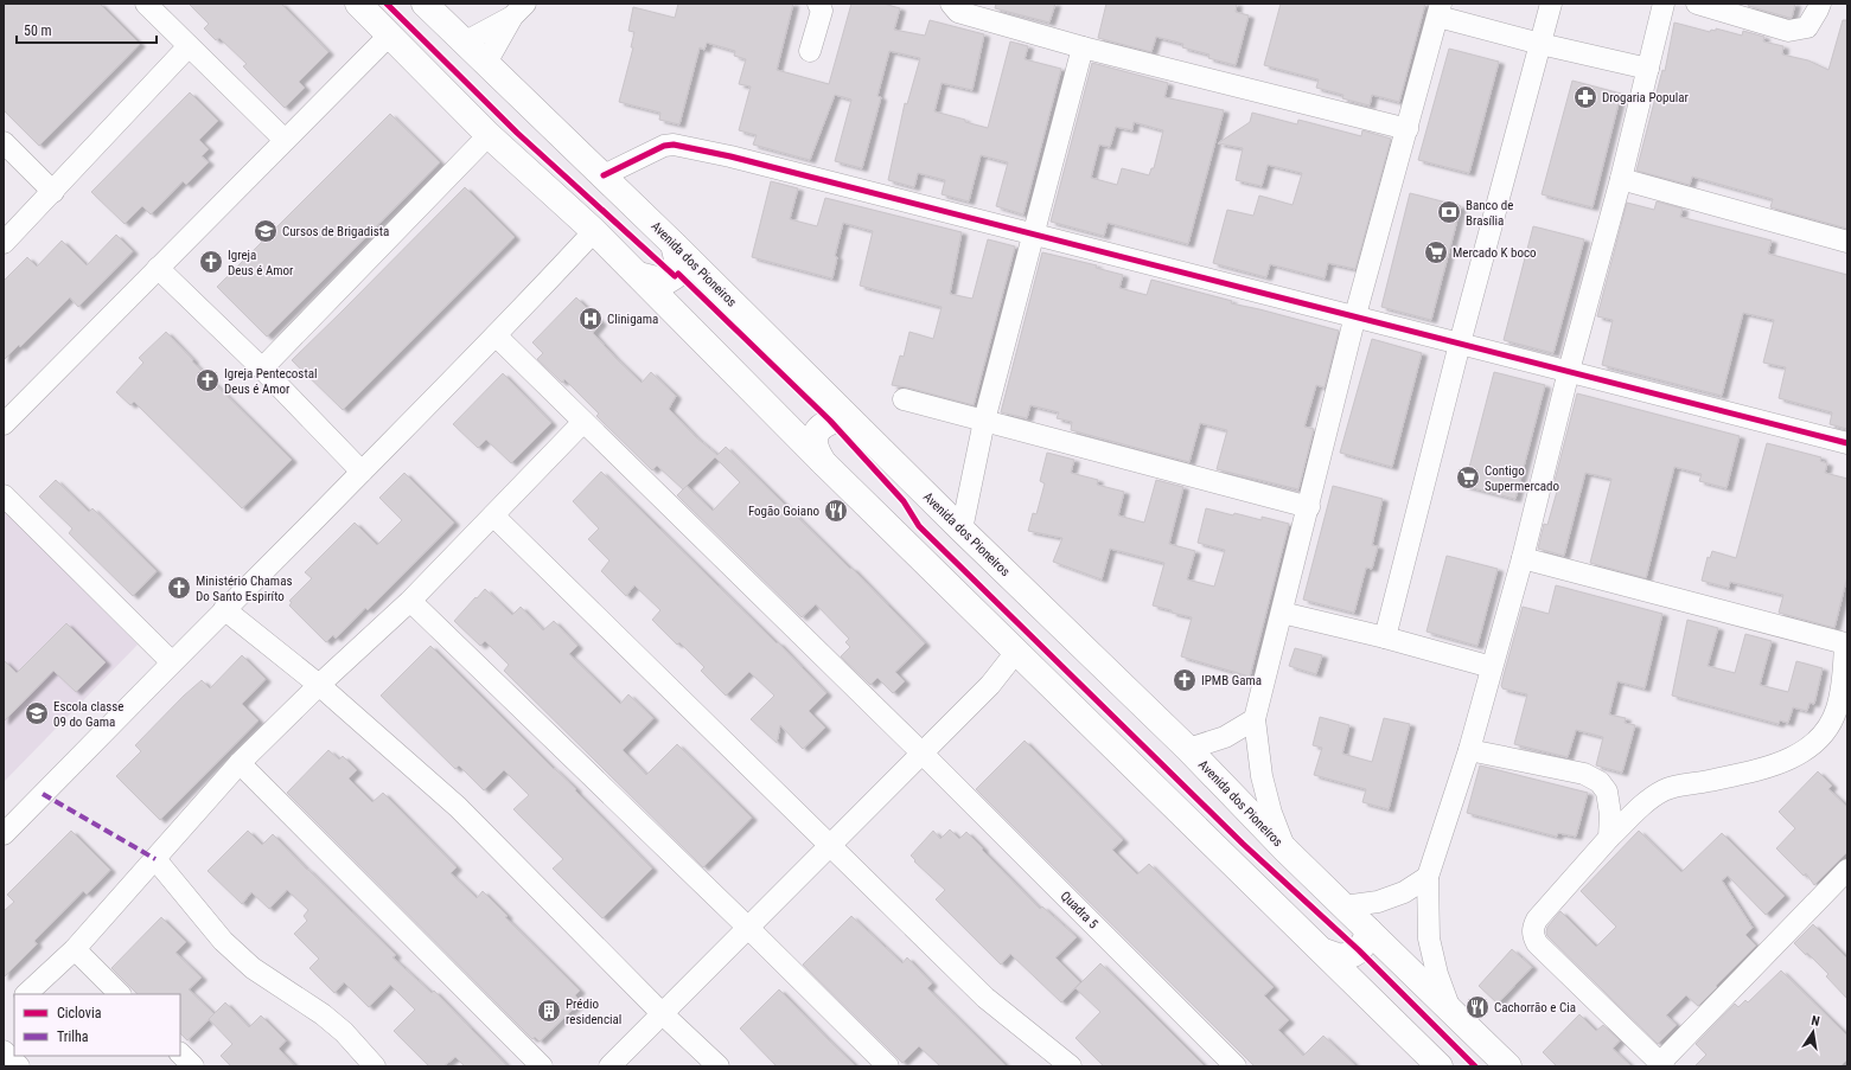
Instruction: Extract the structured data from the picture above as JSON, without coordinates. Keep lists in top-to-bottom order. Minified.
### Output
{"streets":{"main road":["Avenida dos Pioneiros"],"street":["Quadra 5"]},"places":{"pharmacy":["Drogaria Popular"],"bank":["Banco de Brasília"],"school or university":["Cursos de Brigadista","Escola classe 09 do Gama"],"supermarket":["Mercado K boco","Contigo Supermercado"],"church":["Igreja Deus é Amor","Igreja Pentecostal Deus é Amor","Ministério Chamas Do Santo Espiríto","IPMB Gama"],"hospital":["Clinigama"],"restaurant":["Fogão Goiano","Cachorrão e Cia"],"building":["Prédio residencial"]},"legend":["Ciclovia","Trilha"],"scale_bar":"50 m","north":"top"}
